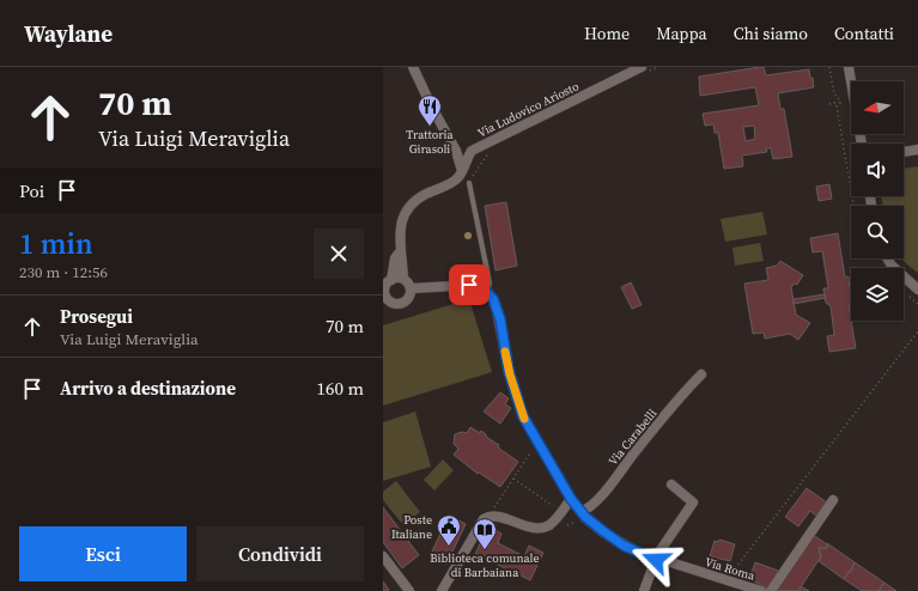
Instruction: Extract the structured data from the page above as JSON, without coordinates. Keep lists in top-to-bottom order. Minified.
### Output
{"streets":{"street":["Via Ludovico Ariosto","Via Carabelli","Via Roma"]},"crossings":[["Via Carabelli","Via Roma"]],"places":{"restaurant":["Trattoria Girasoli"],"public building":["Poste Italiane"],"library":["Biblioteca comunale di Barbaiana"]},"north":"left","page":{"header":"Waylane","nav":["Home","Mappa","Chi siamo","Contatti"],"turn":["70 m","Via Luigi Meraviglia"],"then":"Poi","heading":["1 min","230 m · 12:56"],"list":[{"name":"Prosegui","note":"Via Luigi Meraviglia","value":"70 m"},{"name":"Arrivo a destinazione","value":"160 m"}],"buttons":["Esci","Condividi"]}}
